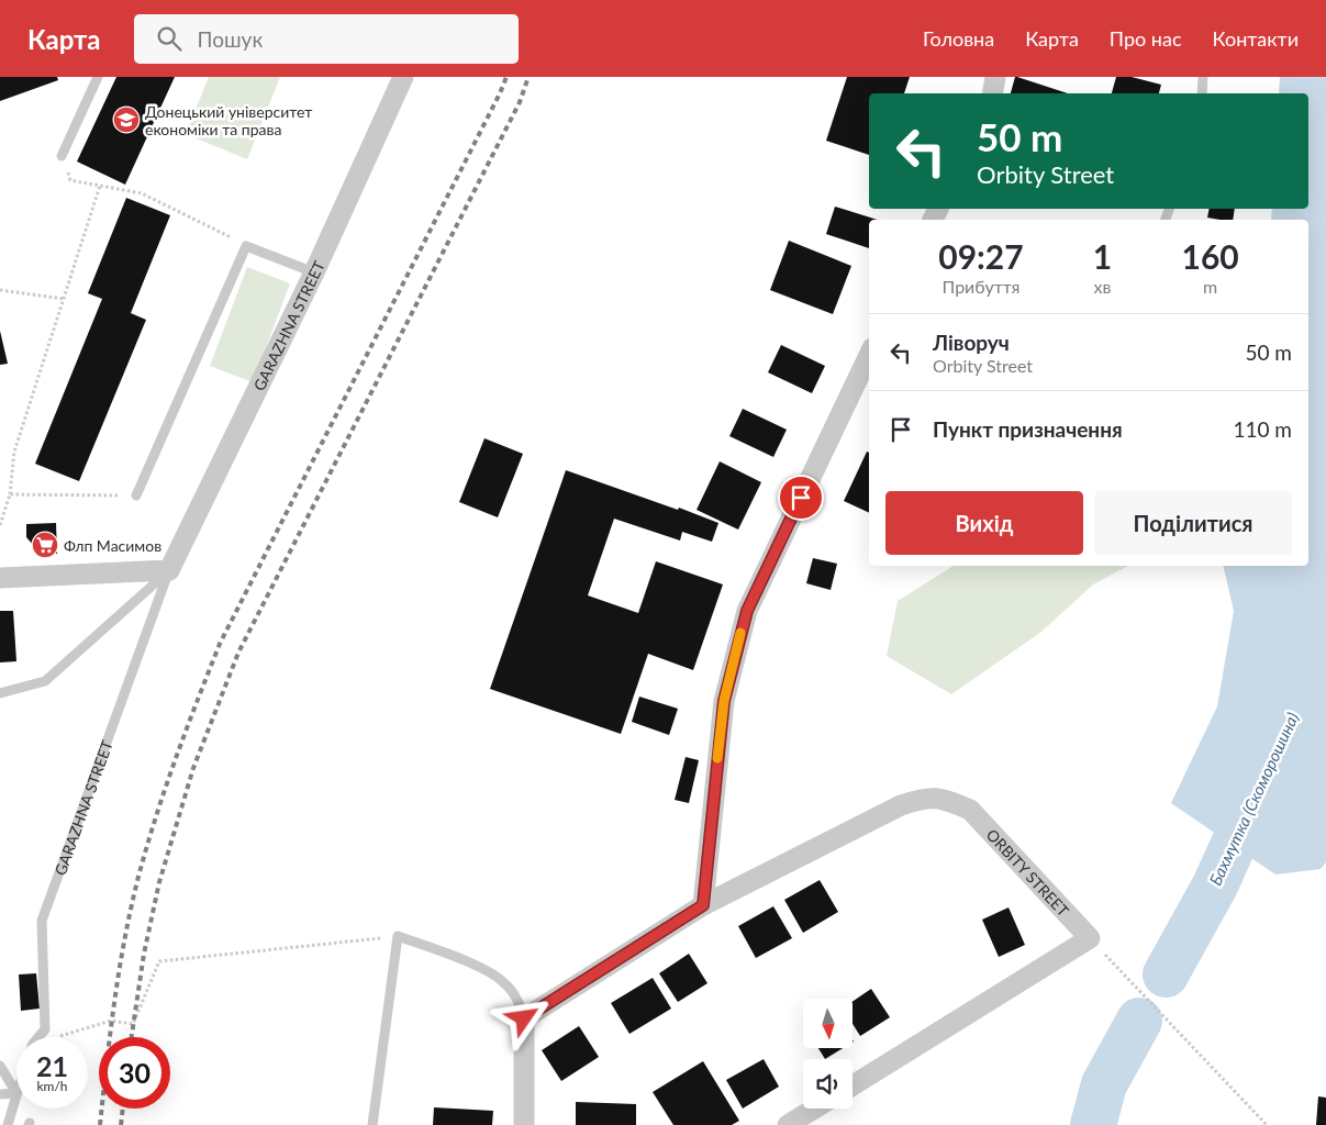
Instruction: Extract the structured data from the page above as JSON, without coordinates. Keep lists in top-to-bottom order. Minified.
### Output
{"streets":{"street":["GARAZHNA STREET","ORBITY STREET"]},"water":["Бахмутка (Скоморошина)"],"places":{"school or university":["Донецький університет економіки та права"],"supermarket":["Флп Масимов"]},"north":"bottom","page":{"header":"Карта","search":"Пошук","nav":["Головна","Карта","Про нас","Контакти"],"turn":["50 m","Orbity Street"],"eta":["09:27","Прибуття","1","хв","160","m"],"list":[{"name":"Ліворуч","note":"Orbity Street","value":"50 m"},{"name":"Пункт призначення","value":"110 m"}],"buttons":["Вихід","Поділитися"],"speed":"21 km/h","limit":"30"}}
